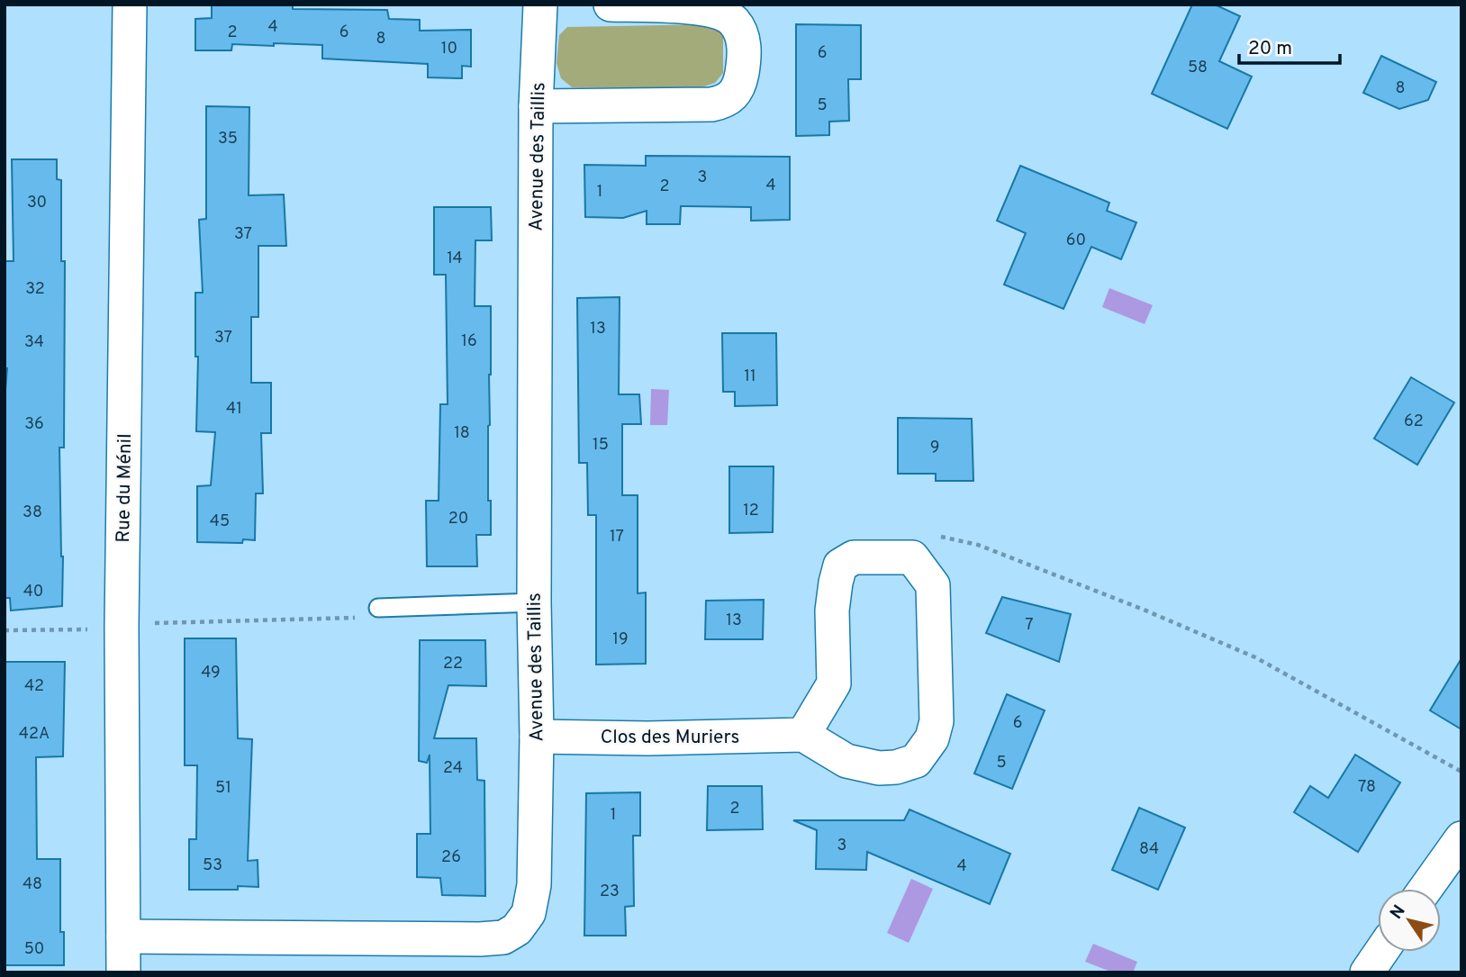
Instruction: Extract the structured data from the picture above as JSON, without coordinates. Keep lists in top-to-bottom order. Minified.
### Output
{"streets":{"street":["Avenue des Taillis","Rue du Ménil","Clos des Muriers"]},"crossings":[["Avenue des Taillis","Rue du Ménil"],["Avenue des Taillis","Clos des Muriers"]],"house_numbers":["4","2","6","8","10","6","58","8","5","35","3","4","2","1","30","37","60","14","32","13","37","16","34","11","41","62","36","18","15","9","12","38","20","45","17","40","13","7","19","22","49","42","6","42A","5","24","78","51","2","1","3","84","26","53","4","48","23","50"],"scale_bar":"20 m","north":"top left"}
